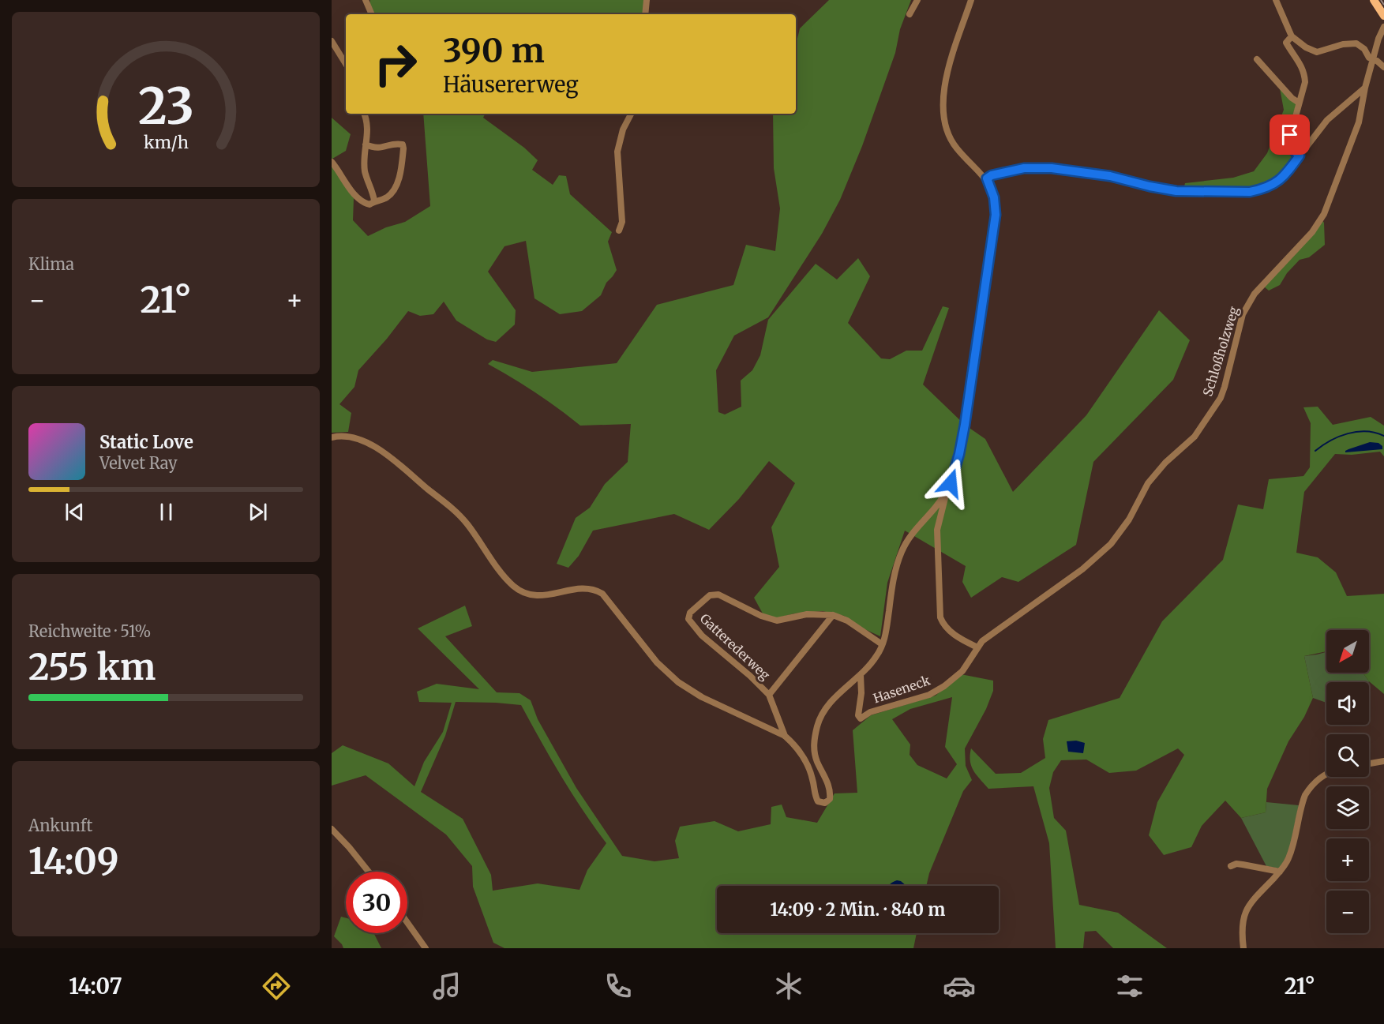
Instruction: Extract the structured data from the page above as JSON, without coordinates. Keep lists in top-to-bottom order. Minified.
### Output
{"streets":{"street":["Schloßholzweg","Gatterederweg","Haseneck"]},"crossings":[["Schloßholzweg","Haseneck"]],"north":"bottom left","page":{"turn":["390 m","Häusererweg"],"tile":["Klima",["Reichweite · 51%","255 km"],["Ankunft","14:09"]],"heat":["−","21°","+"],"song":["Static Love","Velvet Ray"],"map_buttons":["+","−"],"limit":"30","trip":"14:09 · 2 Min. · 840 m","tabs":["14:07","21°"],"gauge":["23","km/h"]}}
